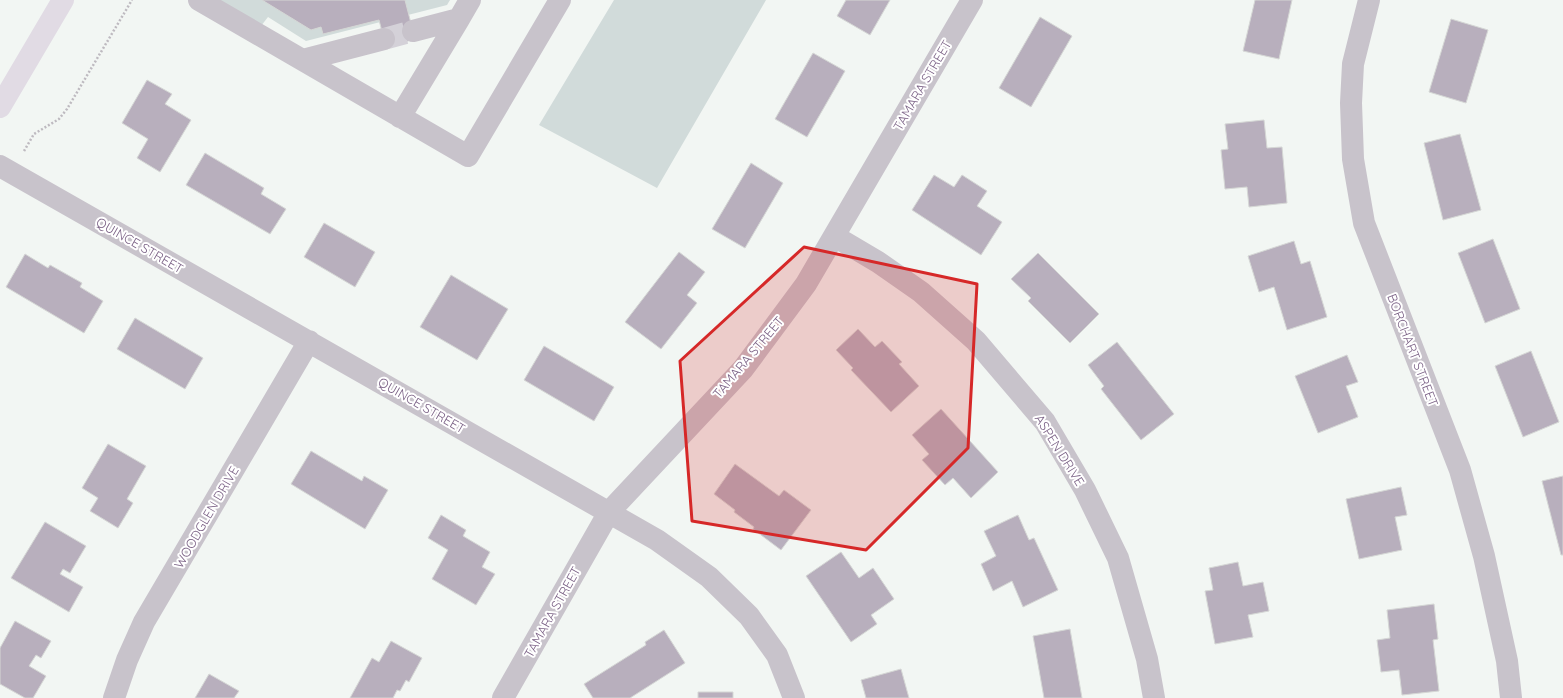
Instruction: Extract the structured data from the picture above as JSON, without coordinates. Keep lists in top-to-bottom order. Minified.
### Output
{"streets":{"street":["TAMARA STREET","QUINCE STREET","BORCHART STREET","ASPEN DRIVE","WOODGLEN DRIVE"]},"crossings":[["TAMARA STREET","QUINCE STREET"],["TAMARA STREET","ASPEN DRIVE"],["QUINCE STREET","WOODGLEN DRIVE"]]}
